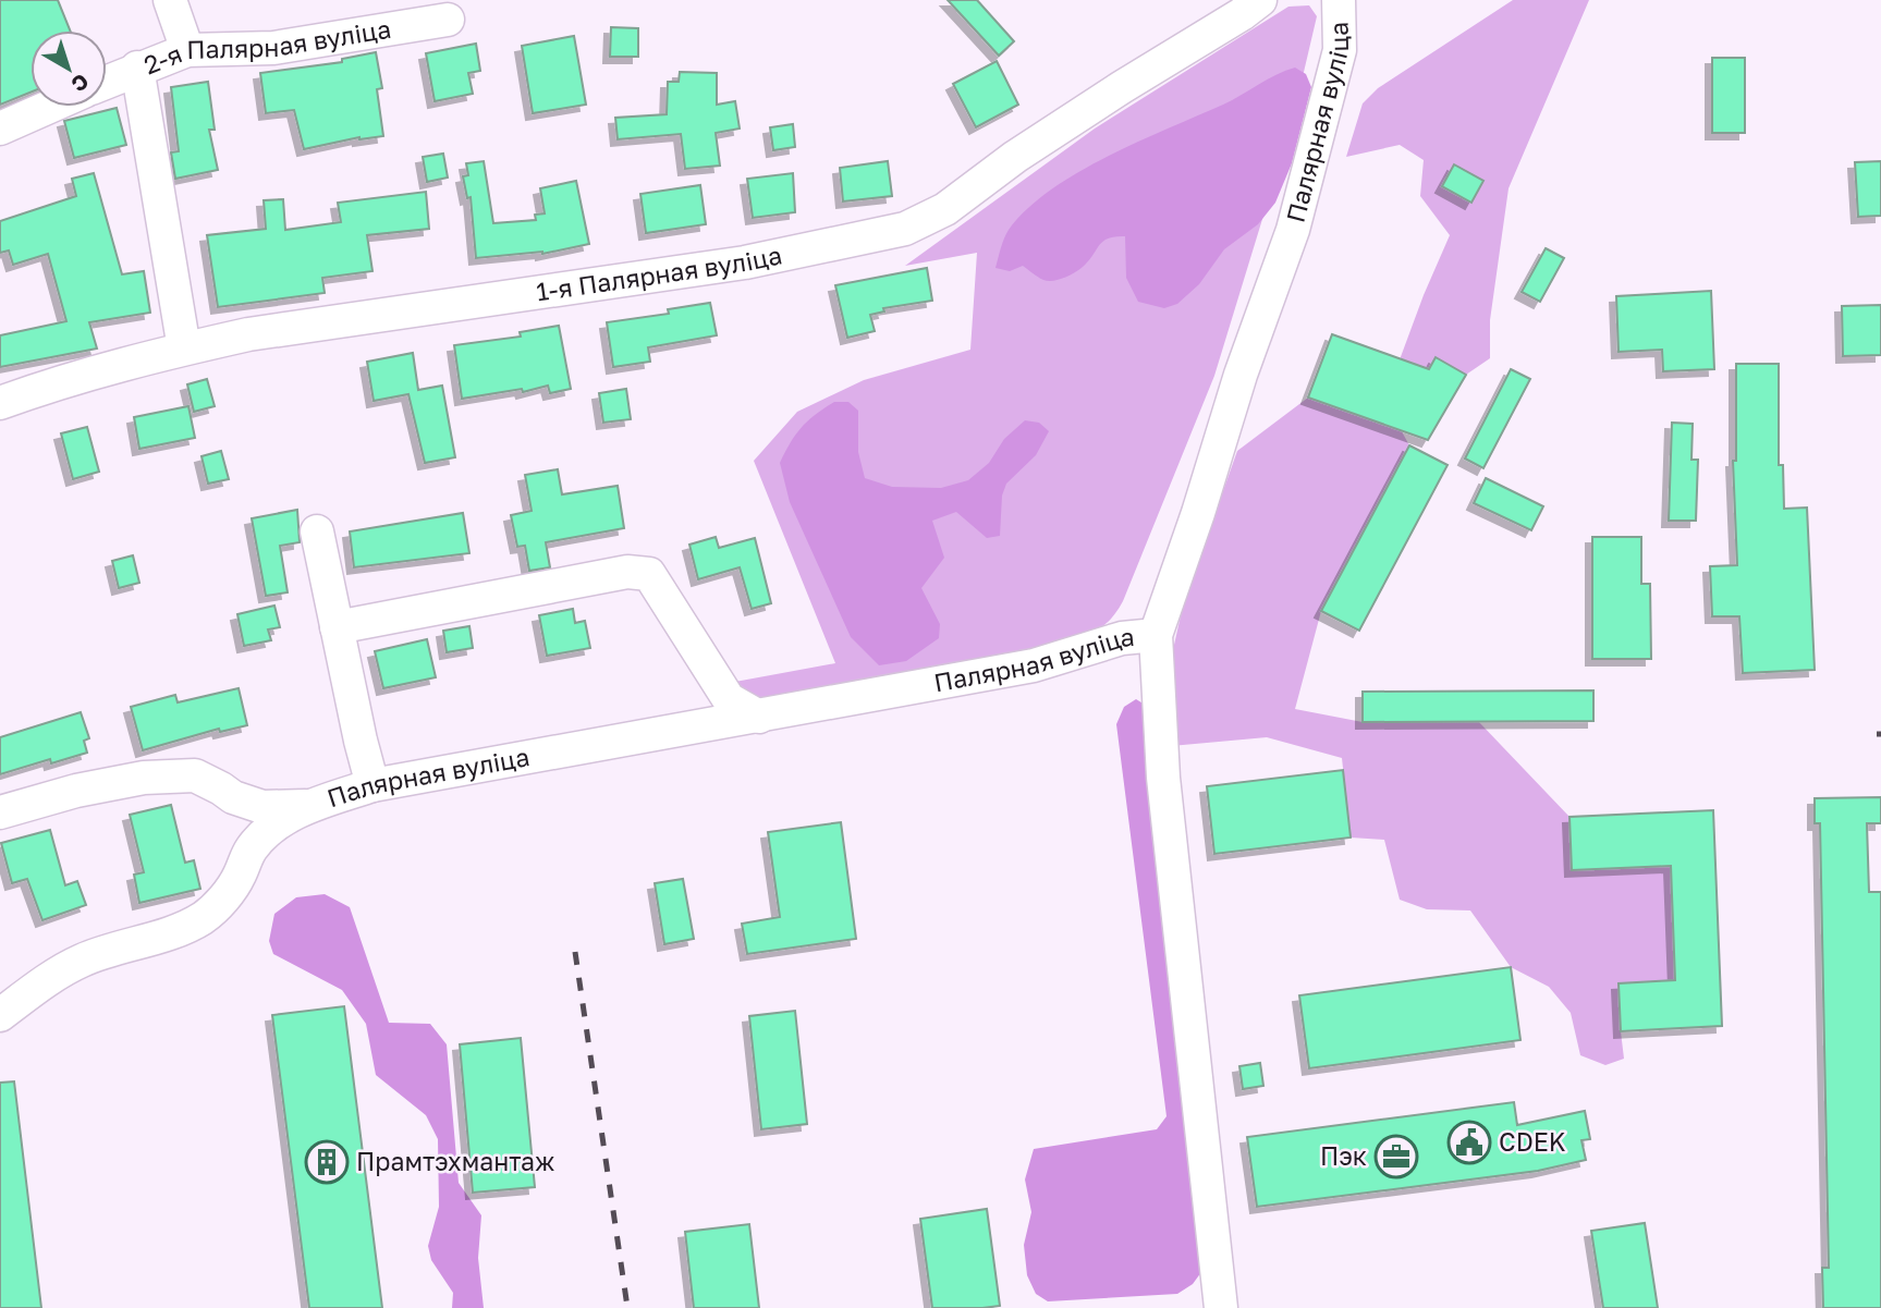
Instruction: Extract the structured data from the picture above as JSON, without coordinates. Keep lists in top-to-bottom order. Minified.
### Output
{"streets":{"street":["2-я Палярная вуліца","Палярная вуліца","1-я Палярная вуліца"]},"places":{"public building":["CDEK"],"office":["Пэк"],"building":["Прамтэхмантаж"]},"north":"bottom right"}
